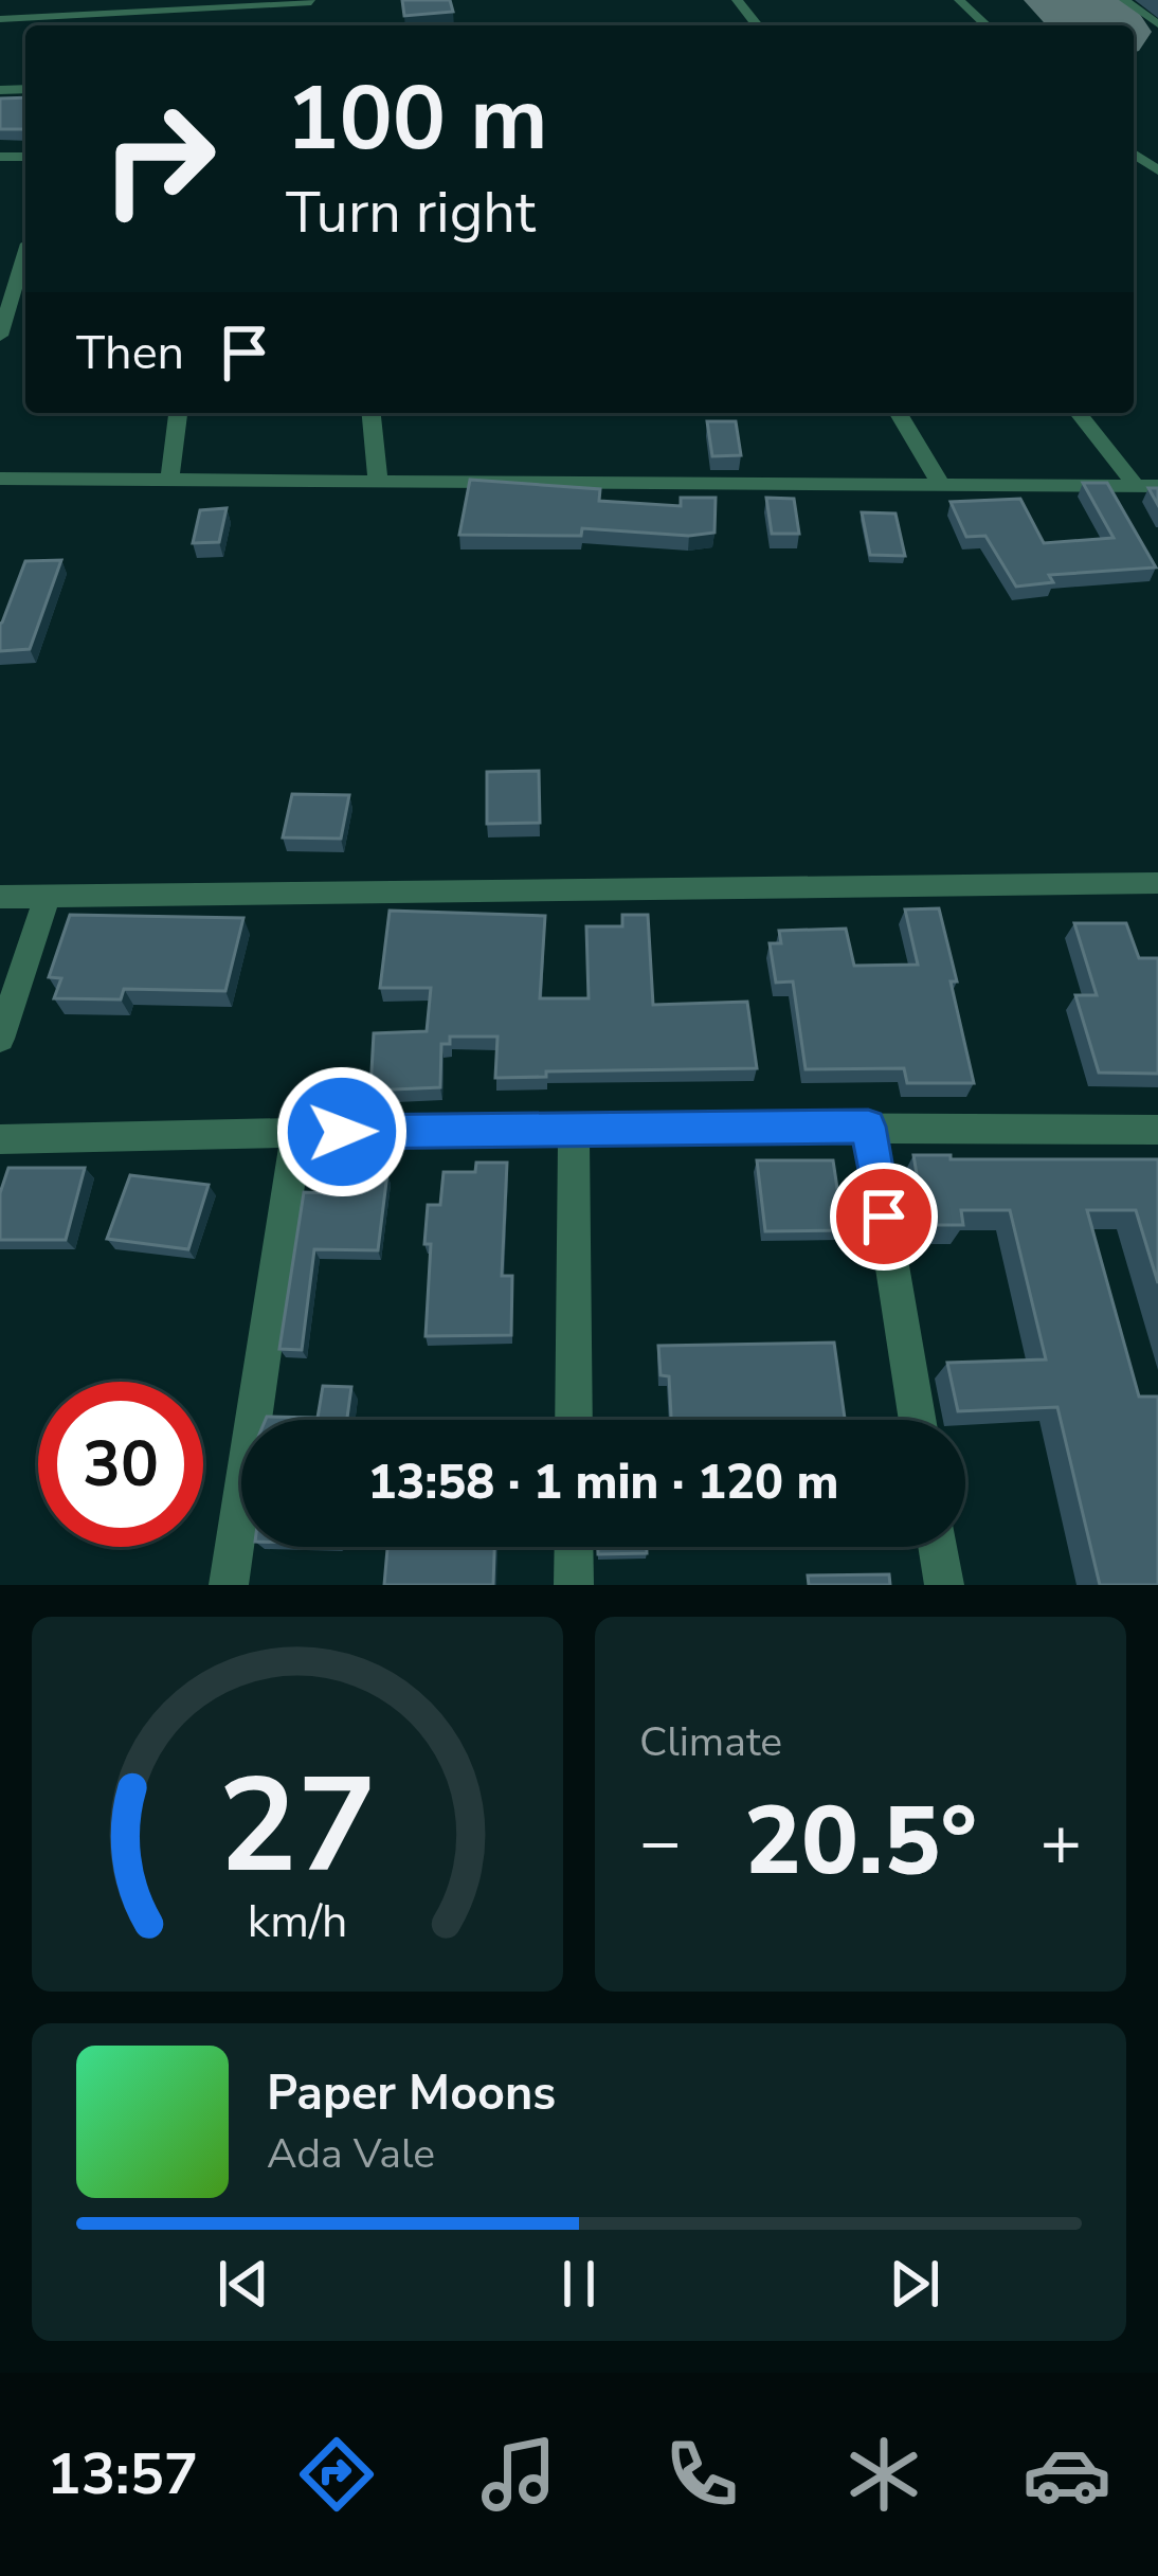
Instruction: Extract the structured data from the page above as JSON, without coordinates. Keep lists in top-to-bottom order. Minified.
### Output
{"page":{"turn":["100 m","Turn right"],"then":"Then","limit":"30","trip":"13:58 · 1 min · 120 m","tile":"Climate","heat":["−","20.5°","+"],"song":["Paper Moons","Ada Vale"],"tabs":"13:57","gauge":["27","km/h"]}}
